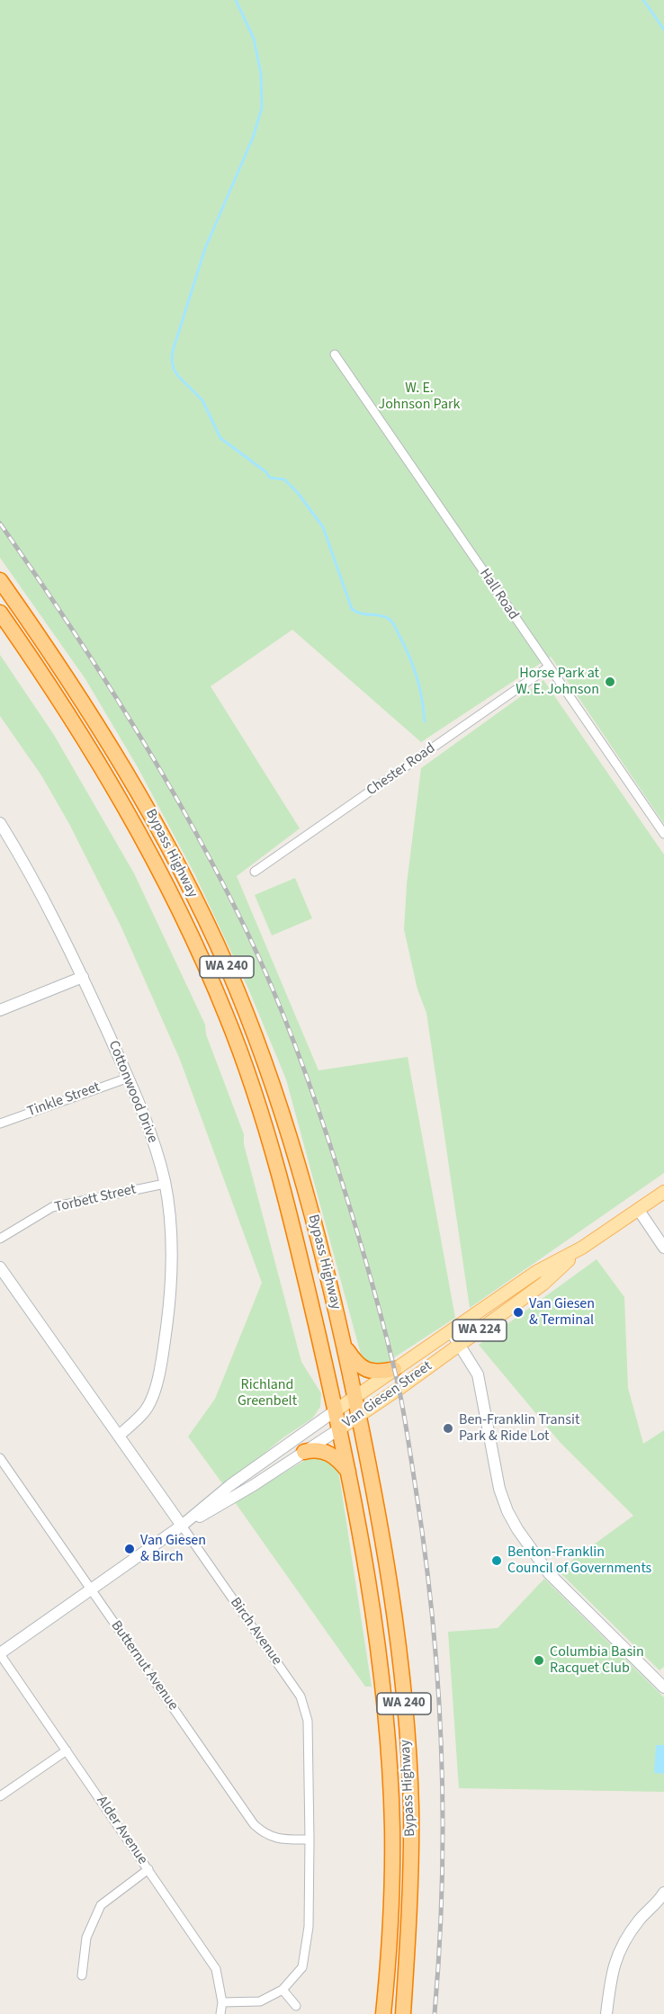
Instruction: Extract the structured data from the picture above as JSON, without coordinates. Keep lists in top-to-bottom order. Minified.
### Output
{"streets":{"highway":["Bypass Highway","WA 240"],"main road":["WA 224","Van Giesen Street"],"street":["Hall Road","Chester Road","Cottonwood Drive","Tinkle Street","Torbett Street","Birch Avenue","Butternut Avenue","Alder Avenue"]},"crossings":[["Hall Road","Chester Road"],["Bypass Highway","Van Giesen Street"],["Cottonwood Drive","Tinkle Street"],["Cottonwood Drive","Torbett Street"],["Cottonwood Drive","Birch Avenue"],["Van Giesen Street","Birch Avenue"],["Van Giesen Street","Butternut Avenue"],["Van Giesen Street","Alder Avenue"],["Birch Avenue","Butternut Avenue"],["Birch Avenue","Alder Avenue"]],"parks":["W. E. Johnson Park","Richland Greenbelt"],"places":["Horse Park at W. E. Johnson","Van Giesen & Terminal","Ben-Franklin Transit Park & Ride Lot","Van Giesen & Birch","Benton-Franklin Council of Governments","Columbia Basin Racquet Club"]}
